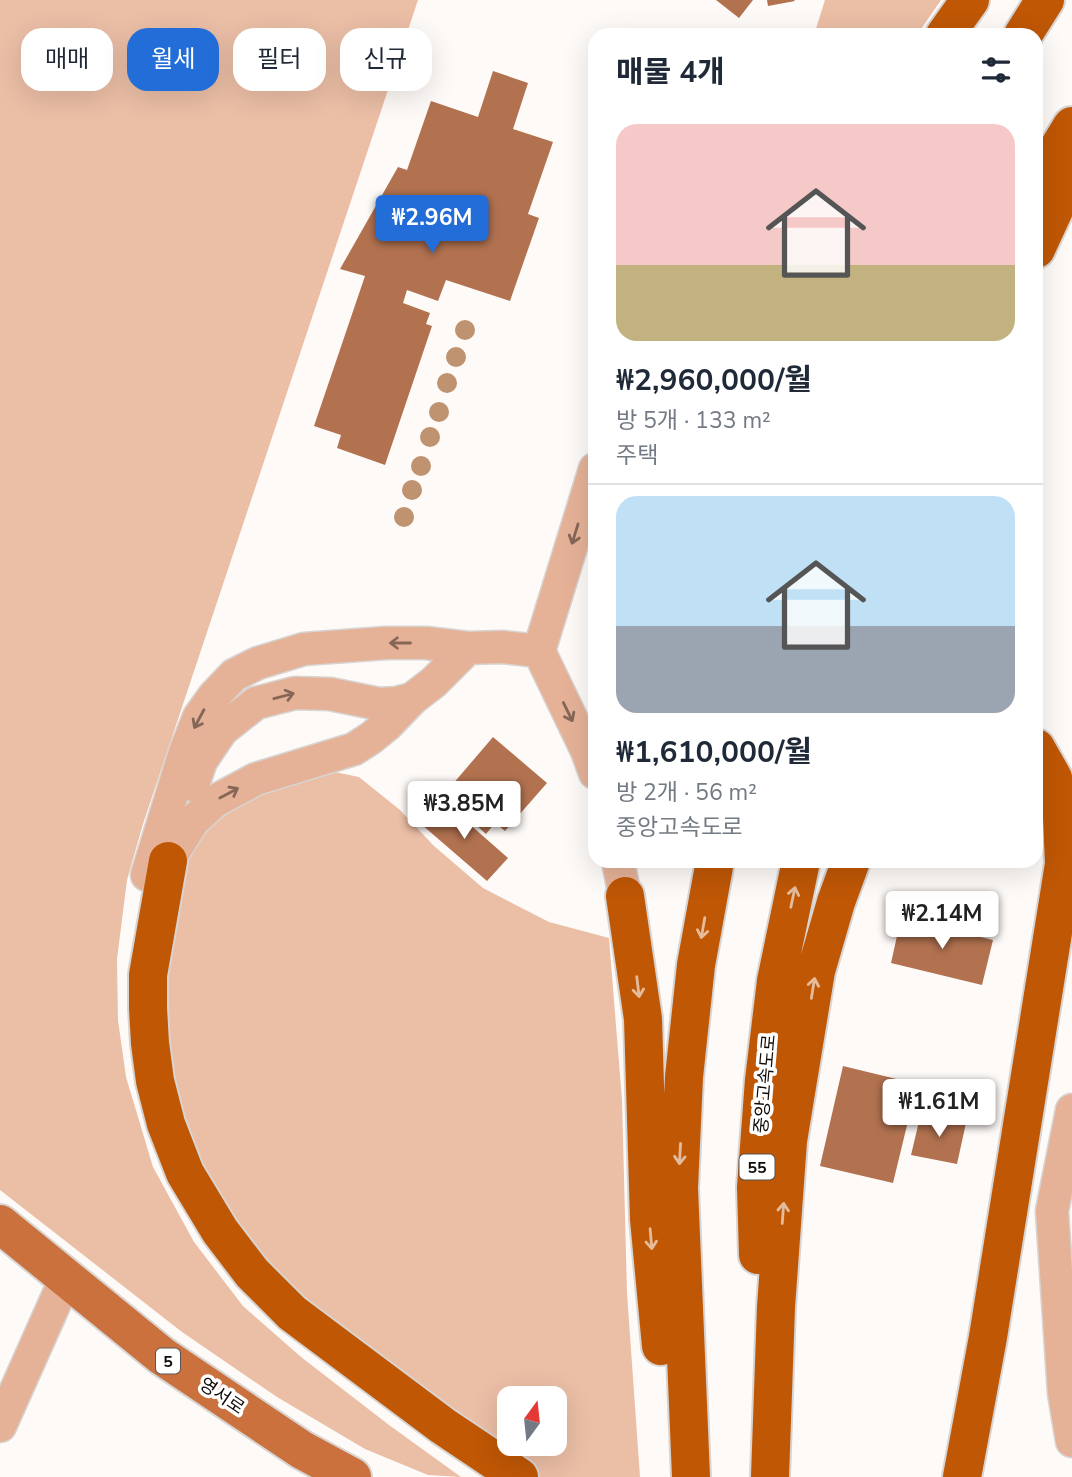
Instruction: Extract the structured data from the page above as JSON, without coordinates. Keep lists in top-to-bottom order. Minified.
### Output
{"streets":{"highway":["중앙고속도로","55"],"main road":["5","영서로"]},"north":"top","page":{"chip":["매매","월세","필터","신규"],"heading":"매물 4개","list":[{"name":"₩2,960,000/월","note":"방 5개 · 133 m² · 주택"},{"name":"₩1,610,000/월","note":"방 2개 · 56 m² · 중앙고속도로"}],"price":["₩2.96M","₩3.85M","₩2.14M","₩1.61M"]}}
